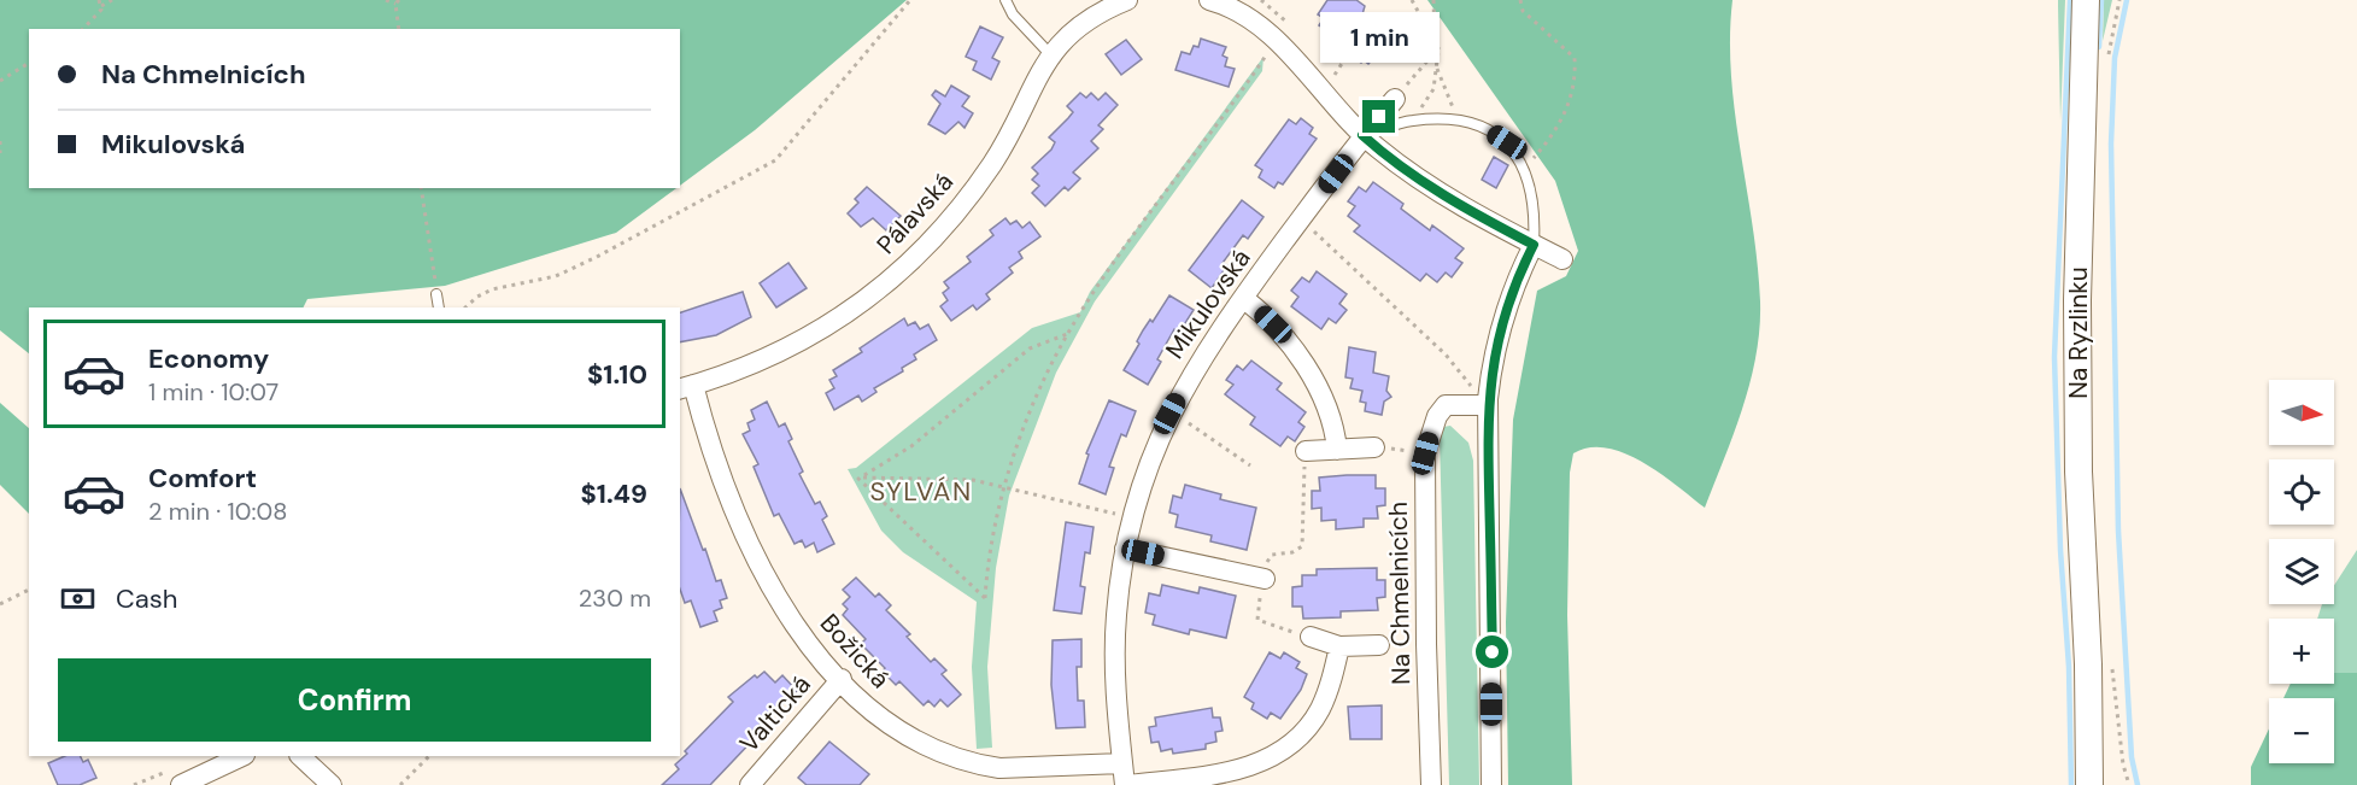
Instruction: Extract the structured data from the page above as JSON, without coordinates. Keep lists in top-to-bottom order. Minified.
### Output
{"streets":{"street":["Pálavská","Mikulovská","Na Ryzlinku","Na Chmelnicích","Božická","Valtická"]},"crossings":[["Pálavská","Božická"],["Mikulovská","Božická"],["Božická","Valtická"]],"districts":["SYLVÁN"],"north":"right","page":{"bubble":"1 min","banner":["Na Chmelnicích","Mikulovská"],"list":[{"name":"Economy","note":"1 min · 10:07","value":"$1.10"},{"name":"Comfort","note":"2 min · 10:08","value":"$1.49"}],"map_buttons":["+","−"],"pay":["Cash","230 m"],"buttons":"Confirm"}}
